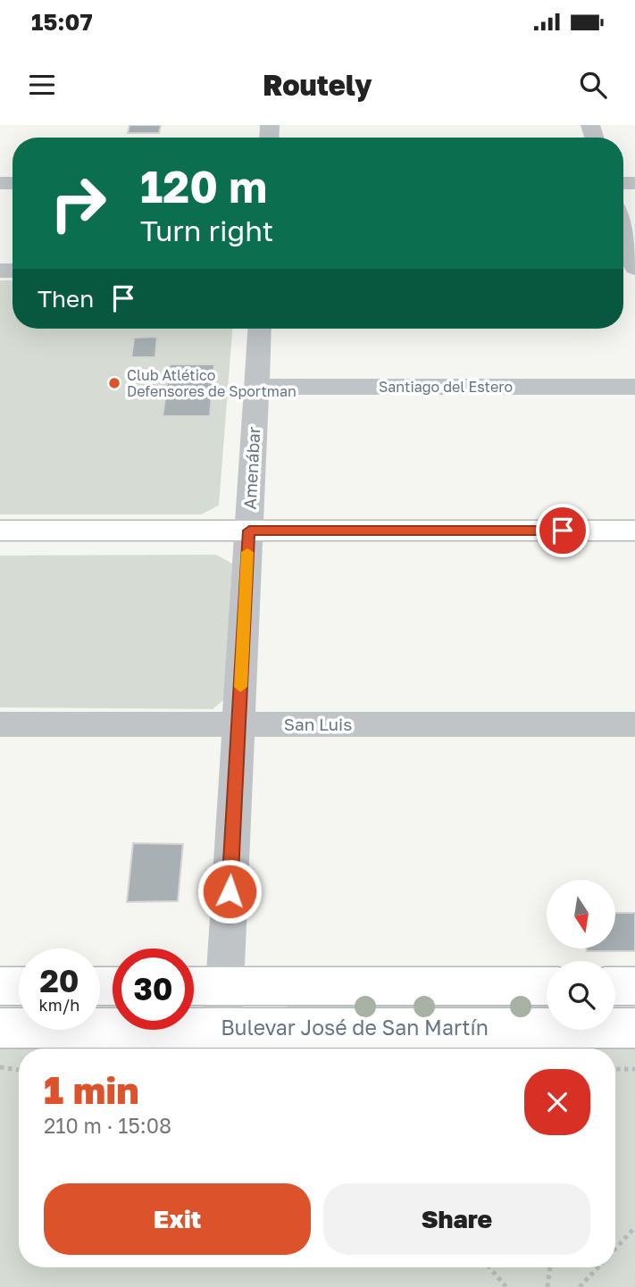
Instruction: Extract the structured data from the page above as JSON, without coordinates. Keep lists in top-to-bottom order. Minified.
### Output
{"streets":{"main road":["Bulevar José de San Martín"],"street":["Santiago del Estero","Amenábar","San Luis"]},"crossings":[["Santiago del Estero","Amenábar"],["Amenábar","San Luis"],["Amenábar","Bulevar José de San Martín"]],"places":["Club Atlético Defensores de Sportman"],"north":"bottom","page":{"status":"15:07","header":"Routely","turn":["120 m","Turn right"],"then":"Then","speed":"20 km/h","limit":"30","heading":["1 min","210 m · 15:08"],"buttons":["Exit","Share"]}}
